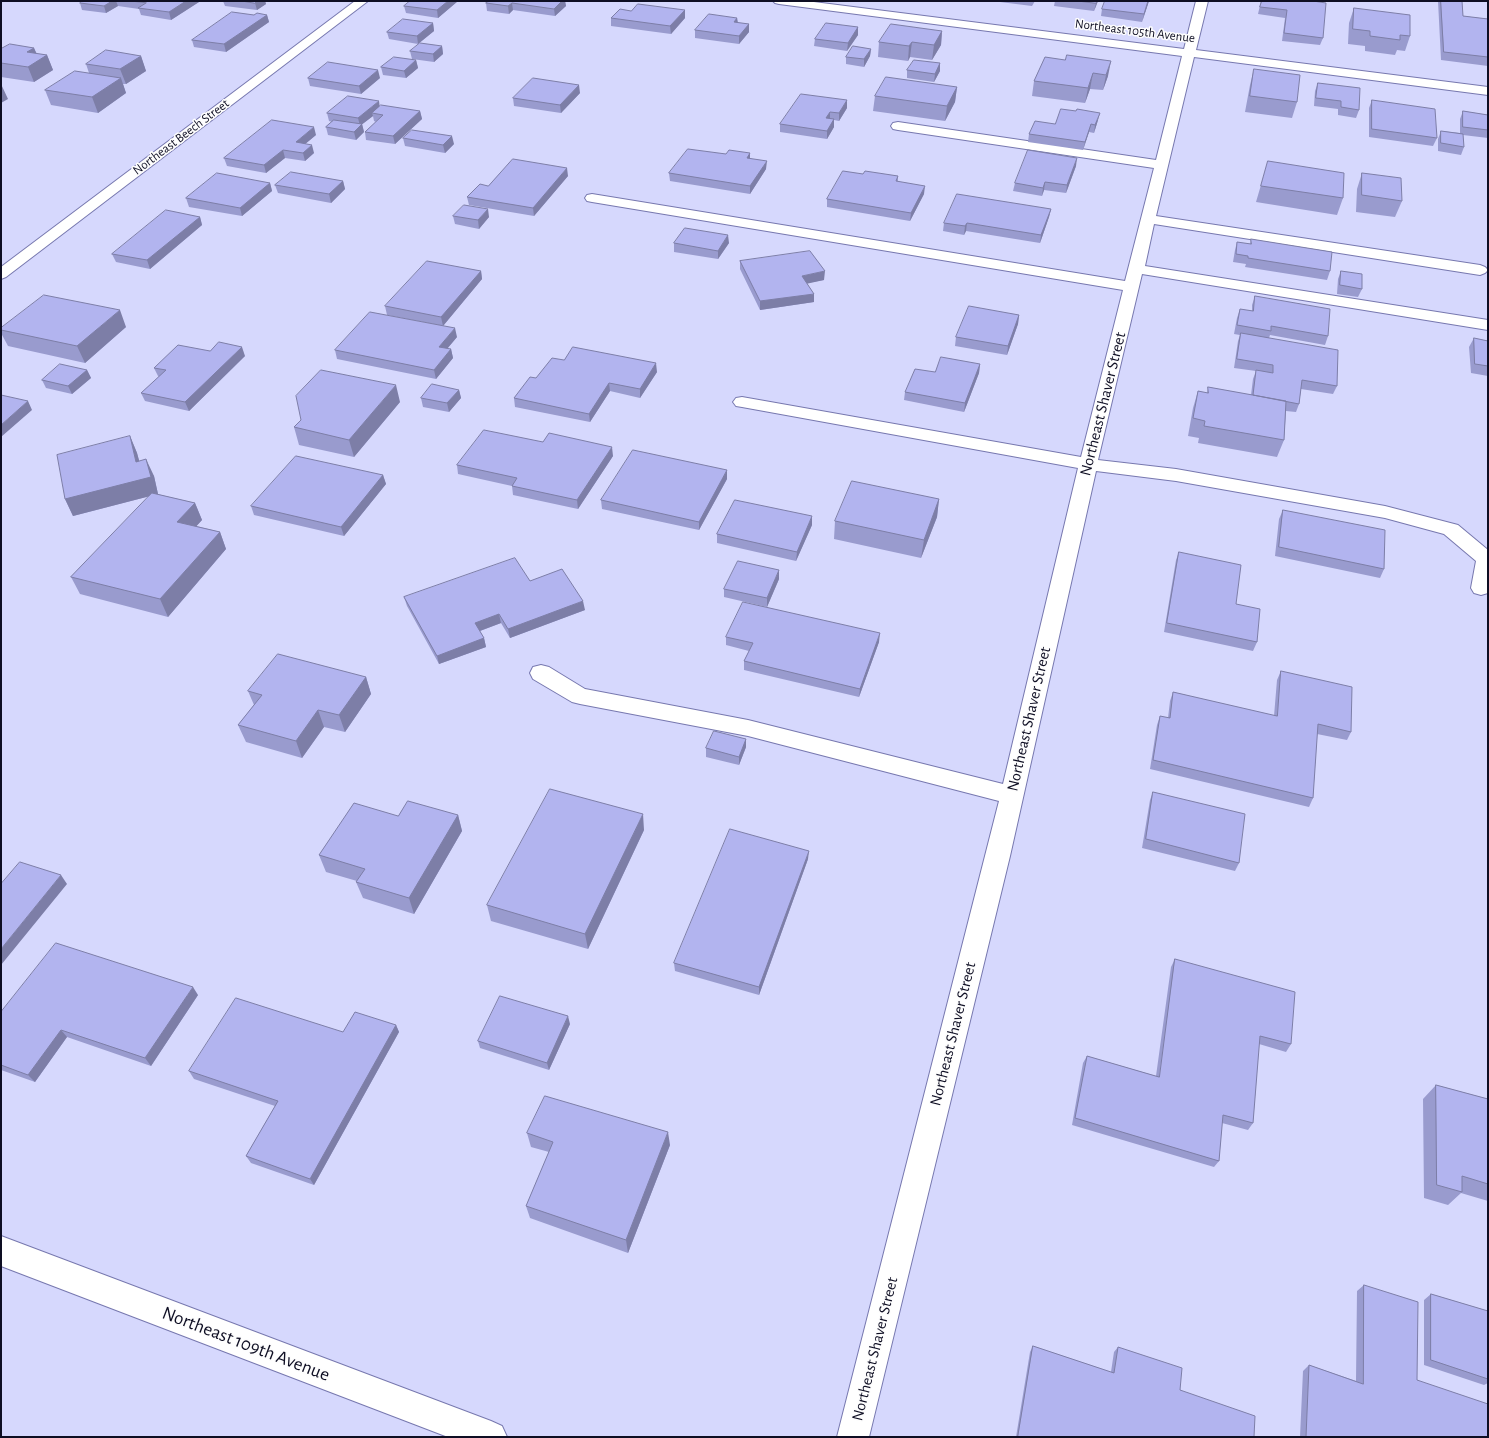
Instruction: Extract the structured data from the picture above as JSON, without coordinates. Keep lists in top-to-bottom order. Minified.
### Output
{"streets":{"street":["Northeast 105th Avenue","Northeast Beech Street","Northeast Shaver Street","Northeast 109th Avenue"]},"crossings":[["Northeast 105th Avenue","Northeast Shaver Street"]]}
